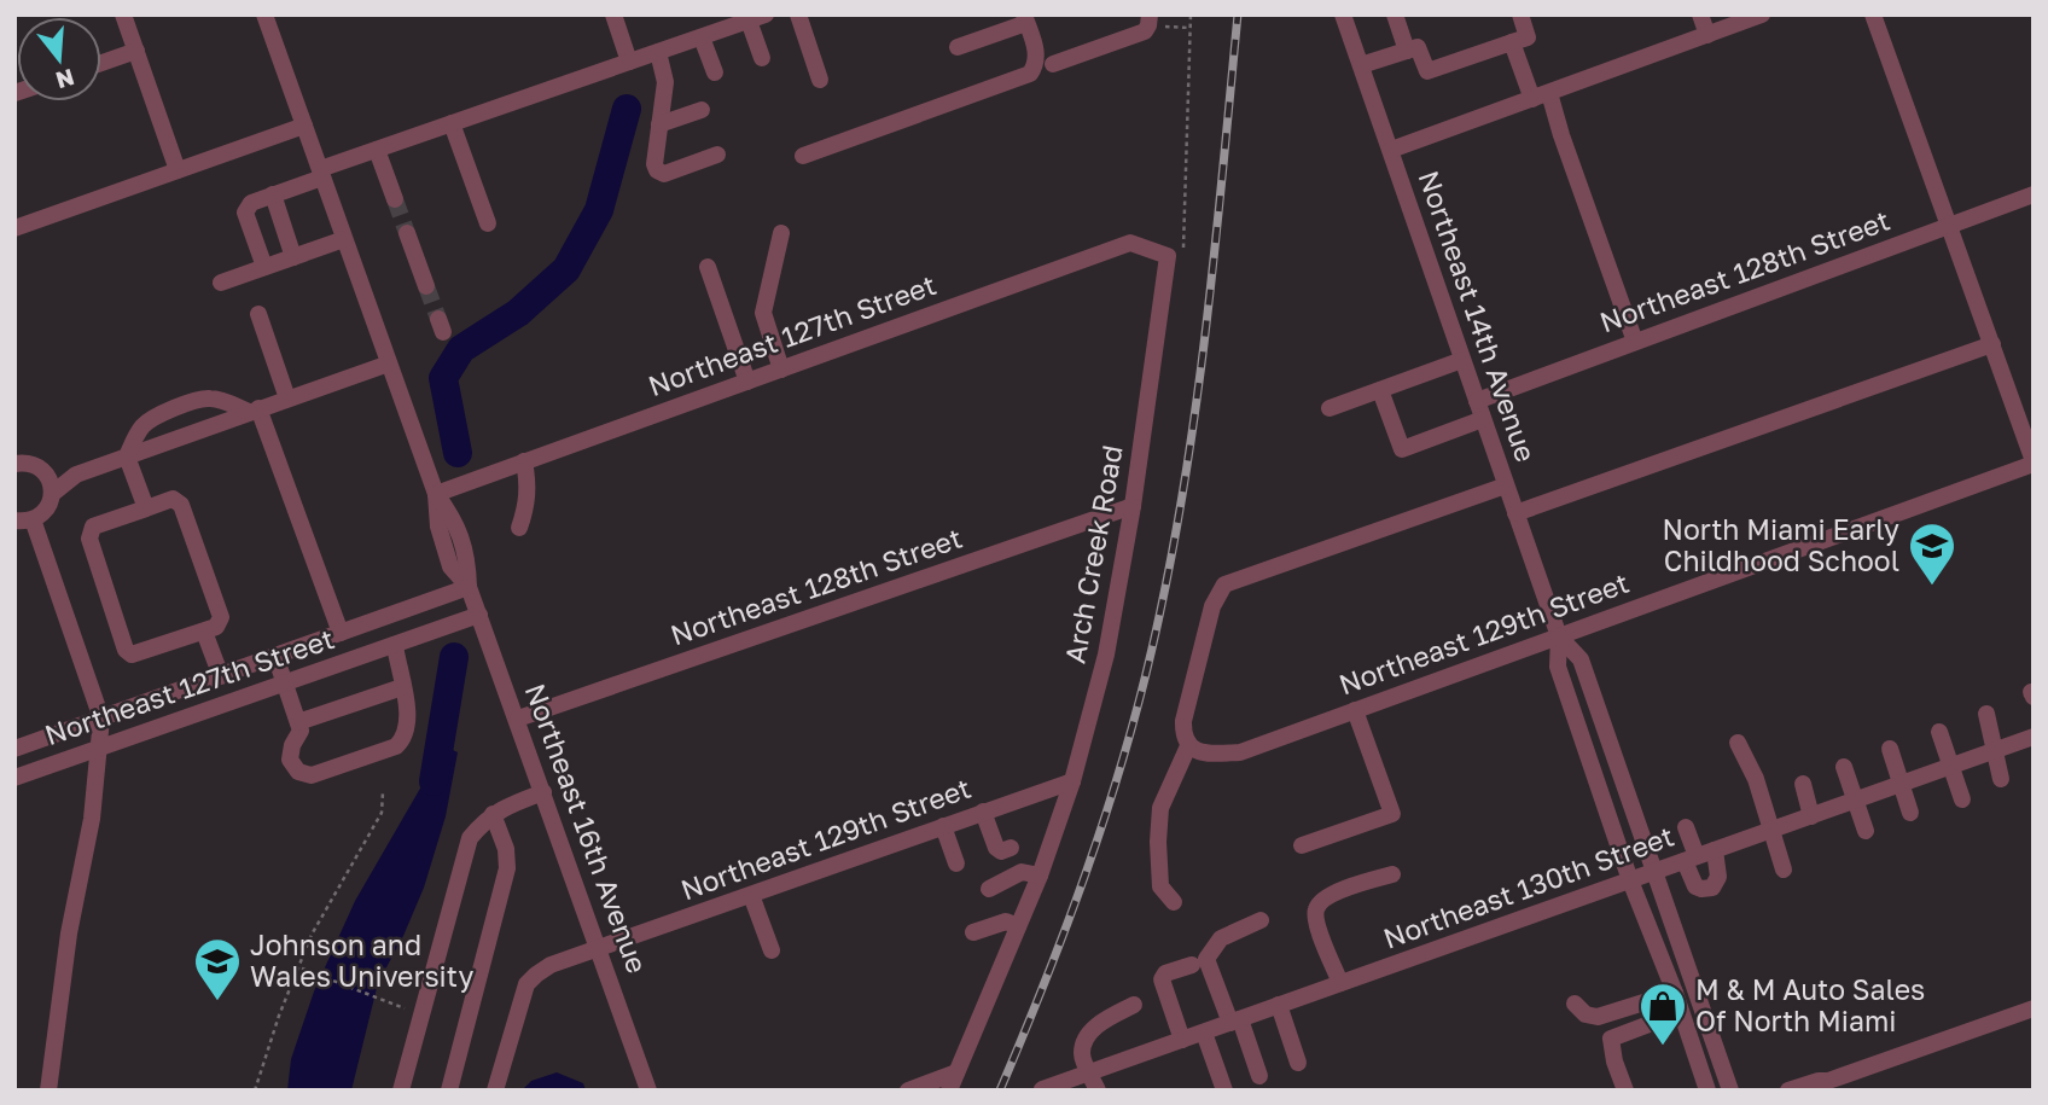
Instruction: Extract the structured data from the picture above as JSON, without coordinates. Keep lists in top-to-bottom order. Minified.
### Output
{"streets":{"street":["Northeast 128th Street","Northeast 14th Avenue","Northeast 127th Street","Arch Creek Road","Northeast 129th Street","Northeast 16th Avenue","Northeast 130th Street"]},"crossings":[["Northeast 128th Street","Northeast 14th Avenue"],["Northeast 128th Street","Arch Creek Road"],["Northeast 128th Street","Northeast 16th Avenue"],["Northeast 14th Avenue","Northeast 129th Street"],["Northeast 14th Avenue","Northeast 130th Street"],["Northeast 127th Street","Arch Creek Road"],["Northeast 127th Street","Northeast 16th Avenue"],["Arch Creek Road","Northeast 129th Street"],["Northeast 129th Street","Northeast 16th Avenue"]],"places":{"school or university":["North Miami Early Childhood School","Johnson and Wales University"],"shop":["M & M Auto Sales Of North Miami"]},"north":"bottom"}
